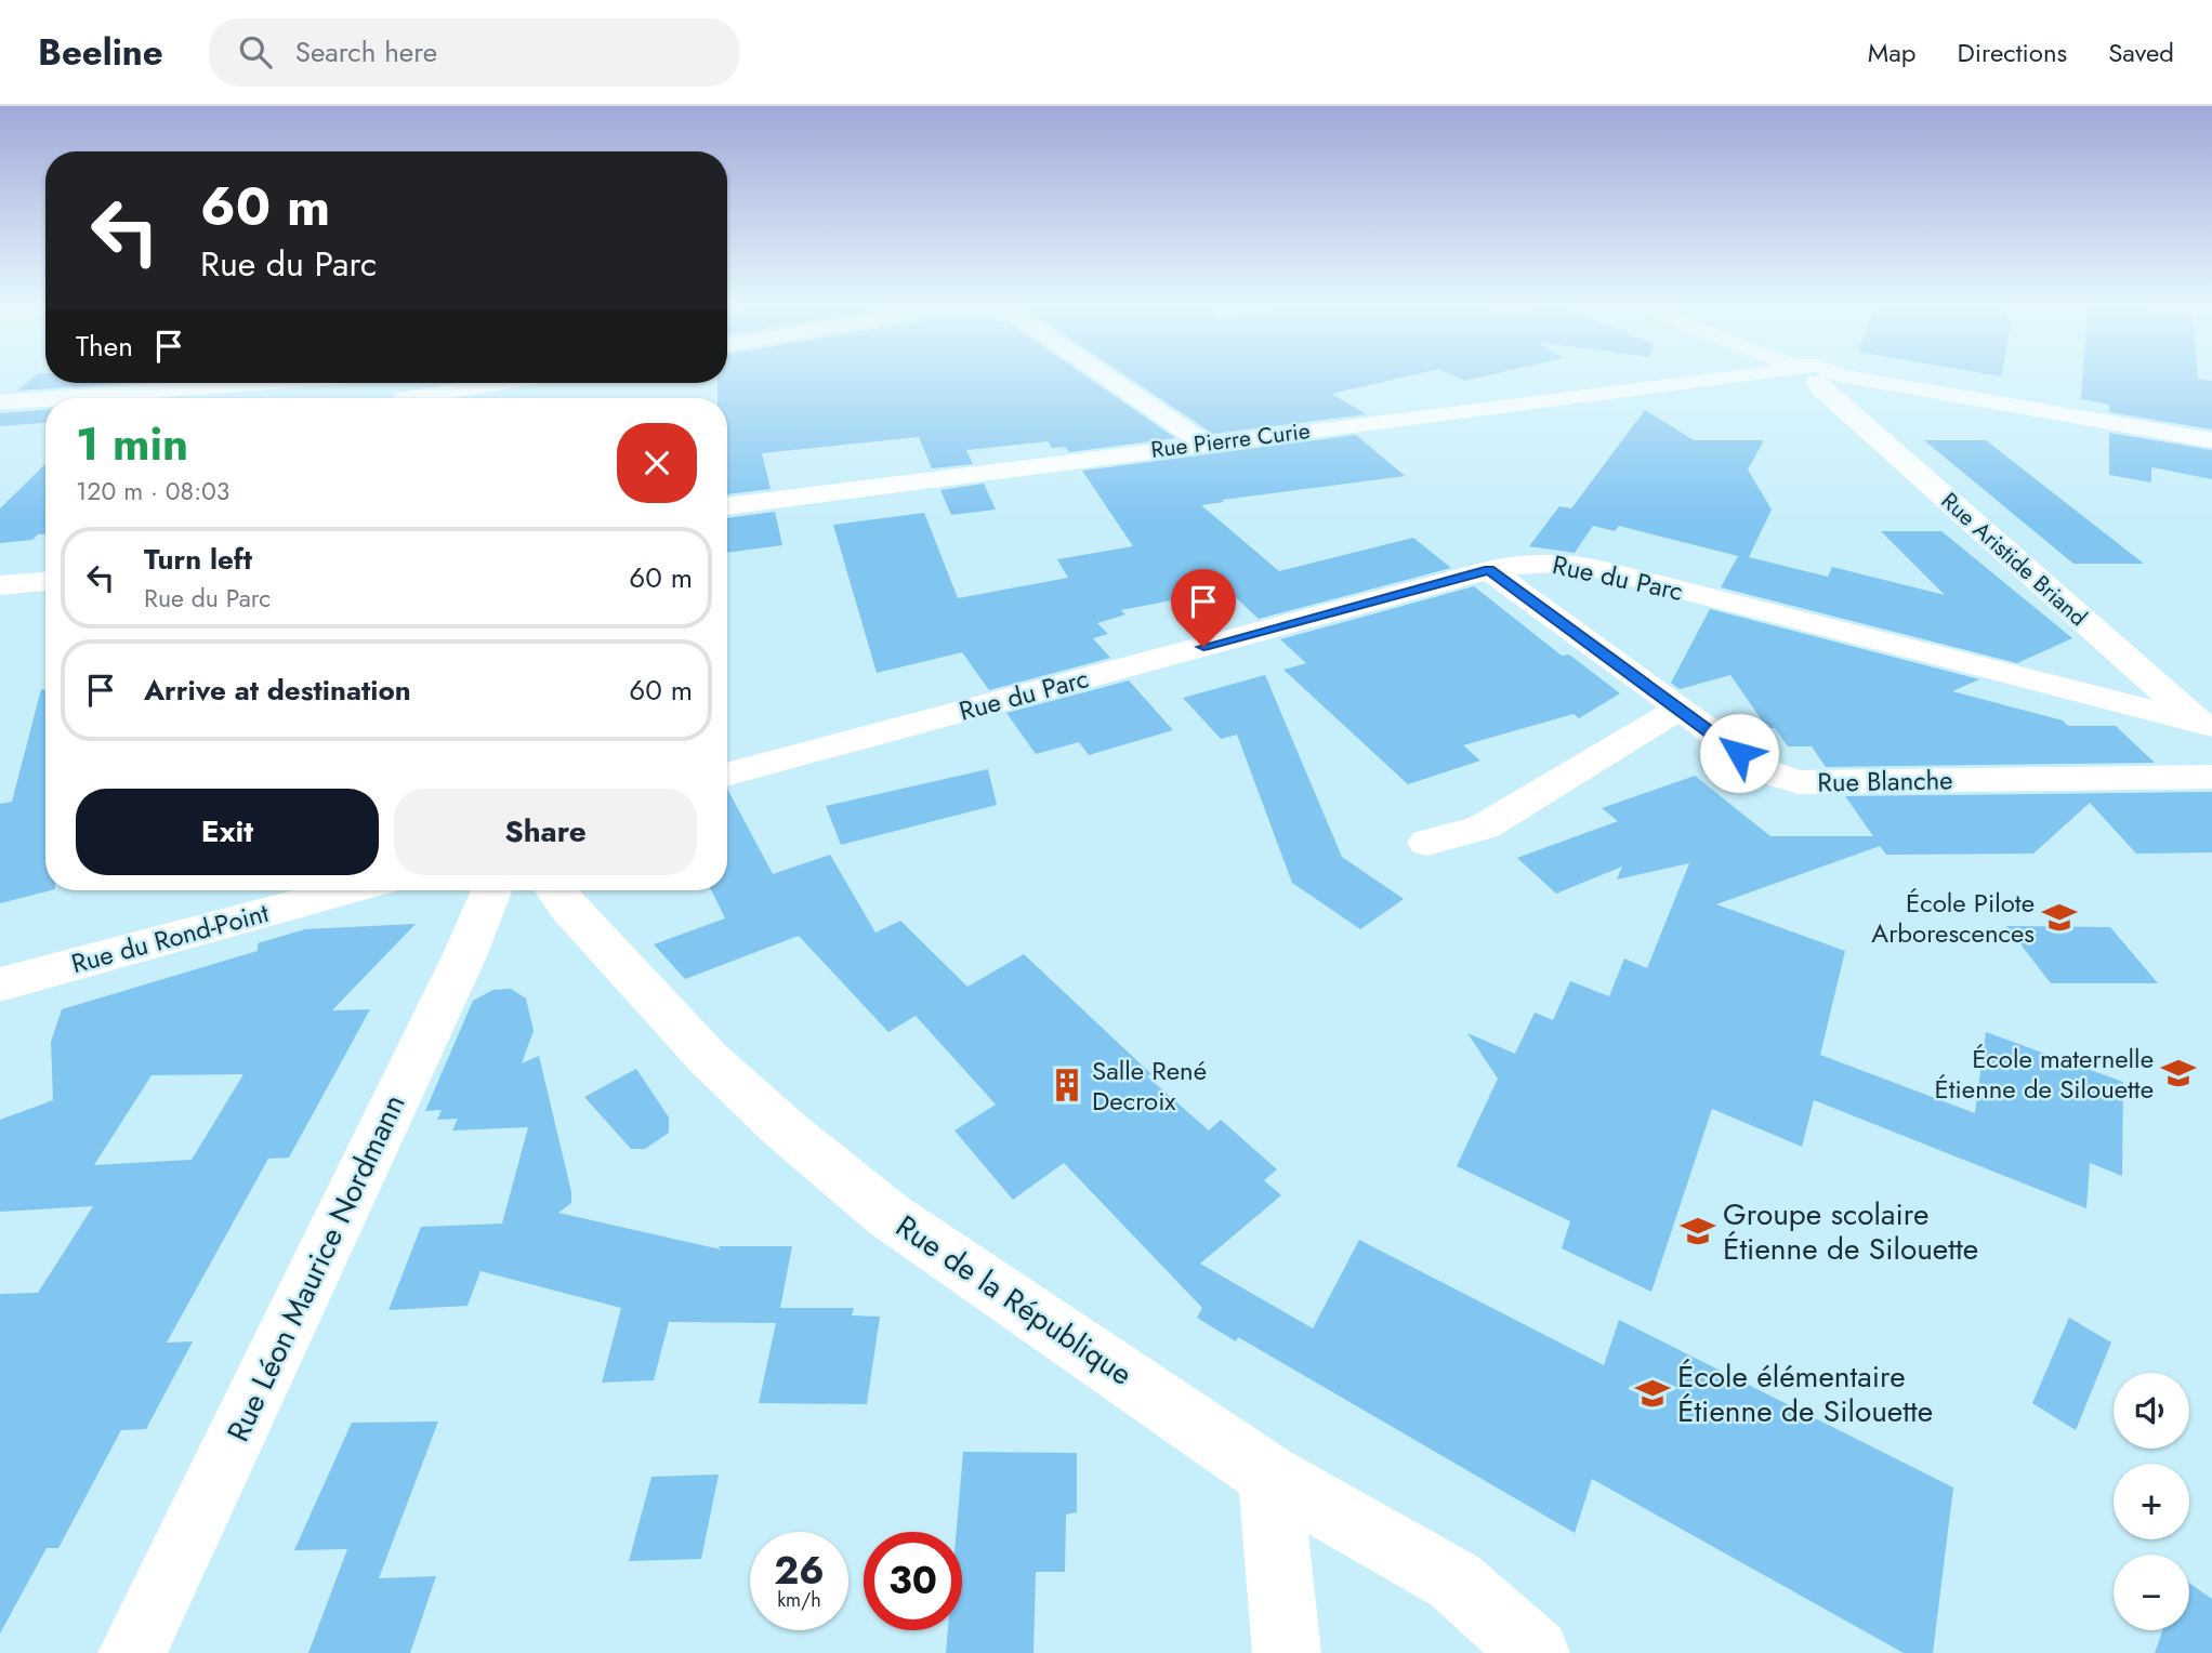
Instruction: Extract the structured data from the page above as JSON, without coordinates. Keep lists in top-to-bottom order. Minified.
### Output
{"streets":{"street":["Rue Pierre Curie","Rue Aristide Briand","Rue du Parc","Rue Blanche","Rue du Rond-Point","Rue Léon Maurice Nordmann","Rue de la République"]},"crossings":[["Rue Aristide Briand","Rue du Parc"],["Rue du Parc","Rue Blanche"]],"places":{"school or university":["École Pilote Arborescences","École maternelle Étienne de Silouette","Groupe scolaire Étienne de Silouette","École élémentaire Étienne de Silouette"],"building":["Salle René Decroix"]},"page":{"header":"Beeline","search":"Search here","nav":["Map","Directions","Saved"],"turn":["60 m","Rue du Parc"],"then":"Then","heading":["1 min","120 m · 08:03"],"list":[{"name":"Turn left","note":"Rue du Parc","value":"60 m"},{"name":"Arrive at destination","value":"60 m"}],"buttons":["Exit","Share"],"map_buttons":["+","−"],"speed":"26 km/h","limit":"30"}}
